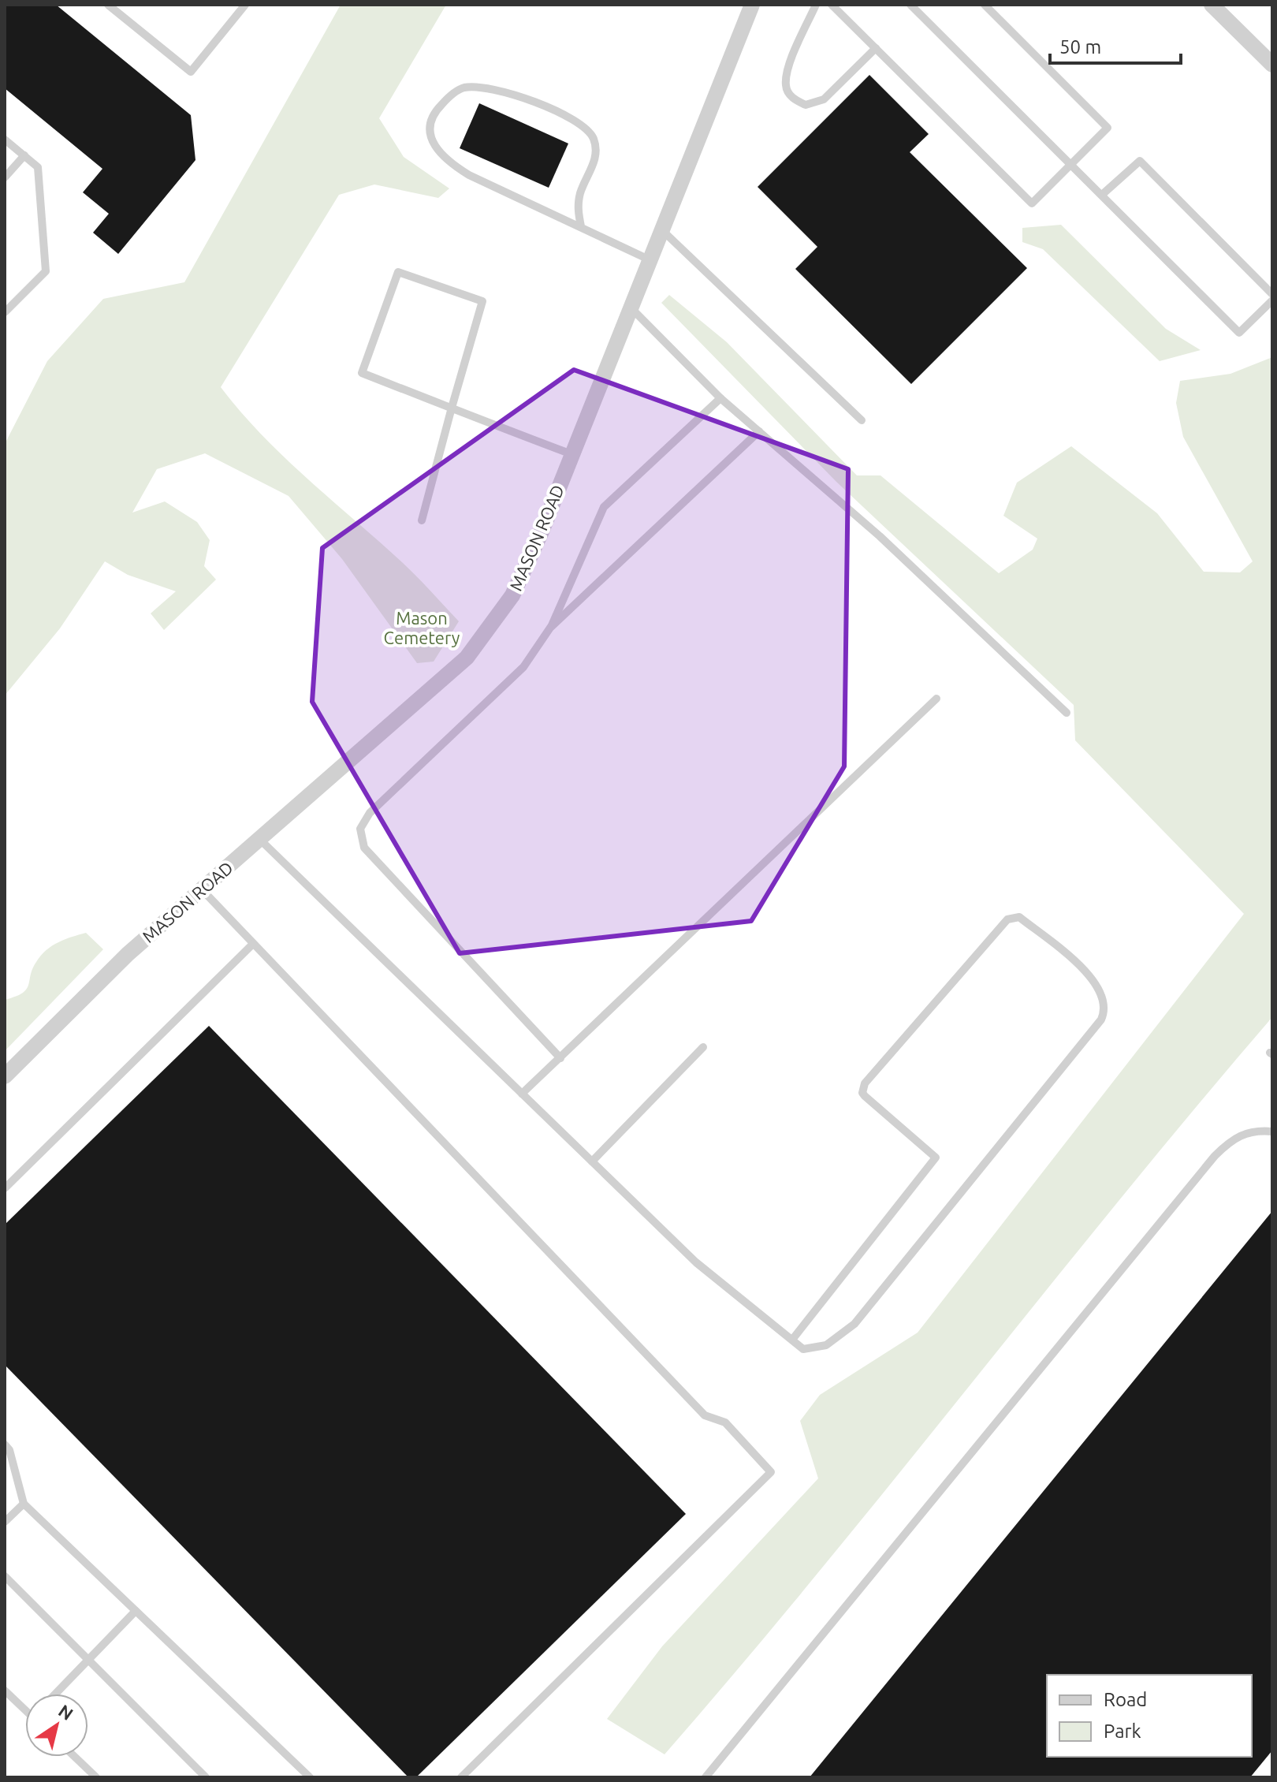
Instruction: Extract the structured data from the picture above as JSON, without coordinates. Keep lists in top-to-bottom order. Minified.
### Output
{"streets":{"street":["MASON ROAD"]},"parks":["Mason Cemetery"],"legend":["Road","Park"],"scale_bar":"50 m","north":"top right"}
